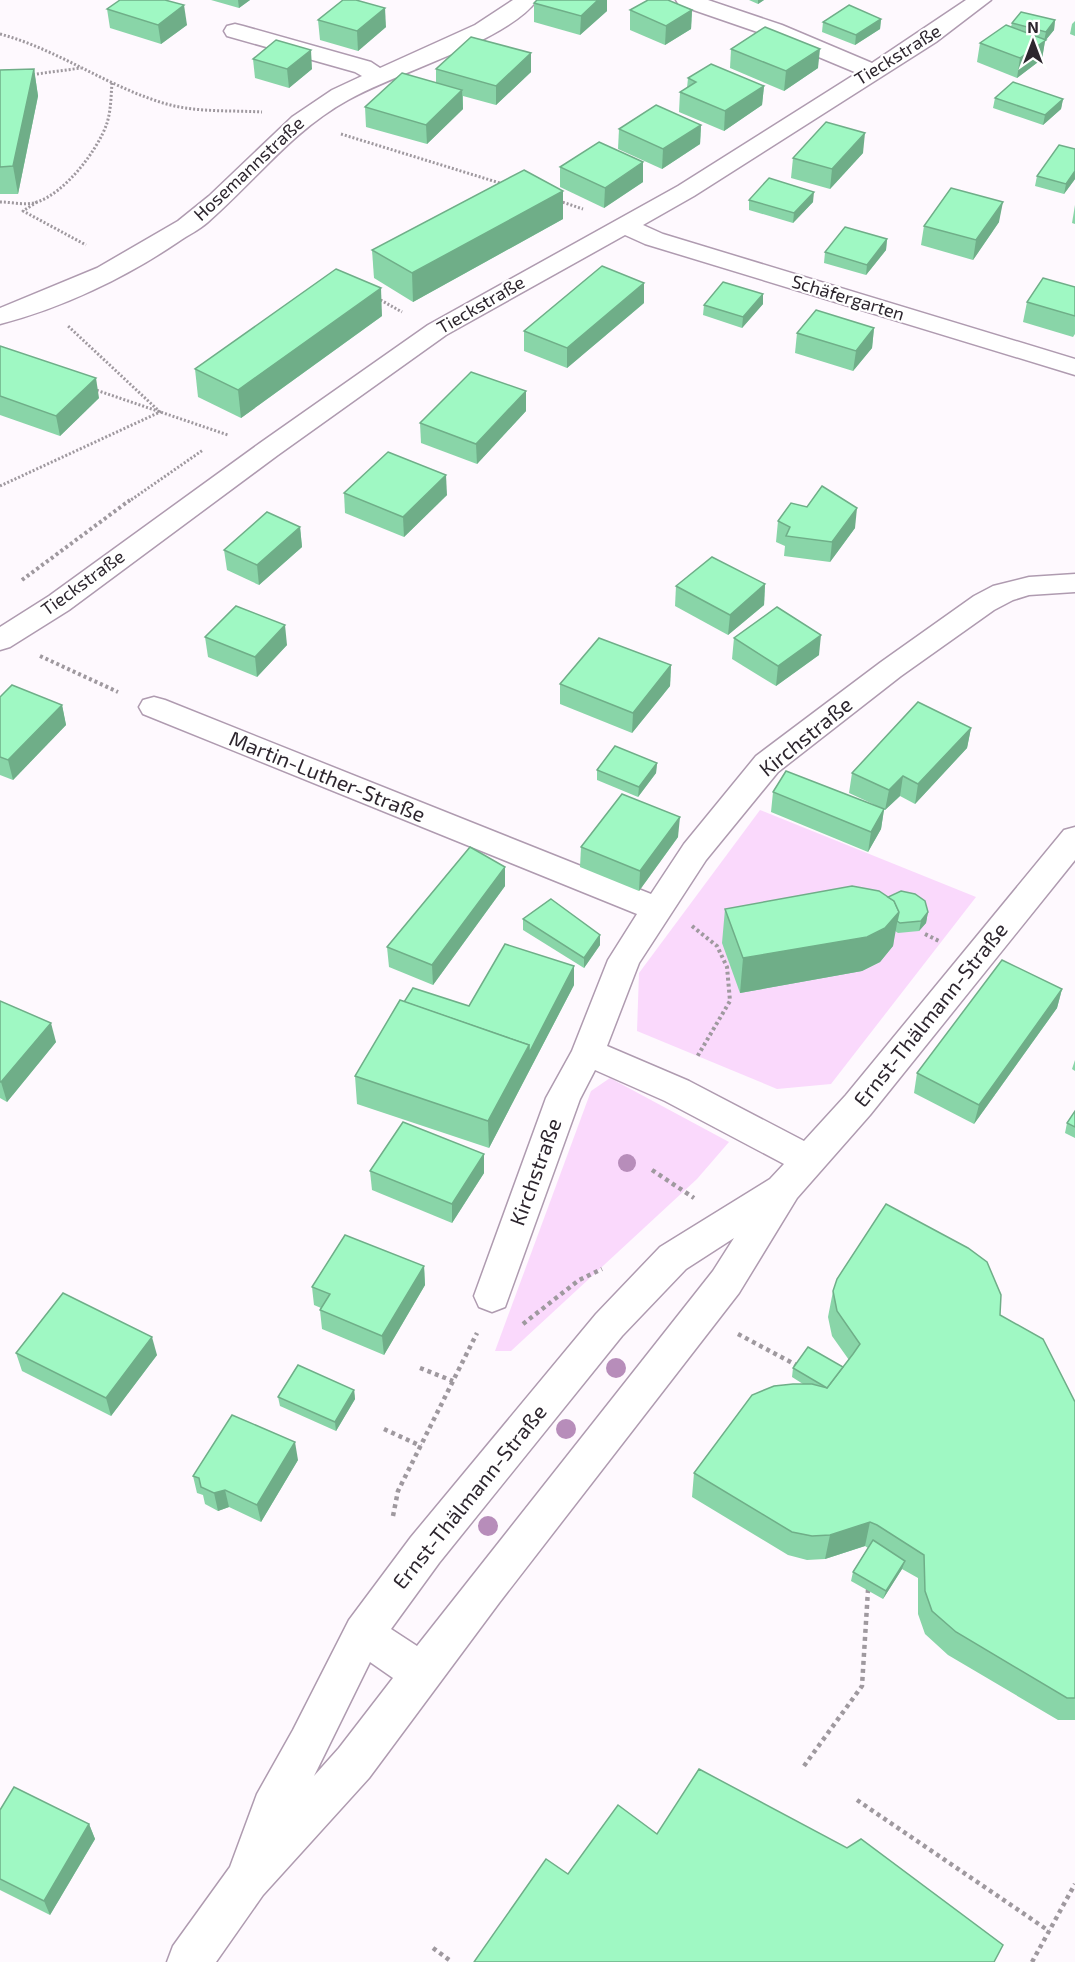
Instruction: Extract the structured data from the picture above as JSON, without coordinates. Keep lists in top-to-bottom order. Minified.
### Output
{"streets":{"street":["Tieckstraße","Hosemannstraße","Schäfergarten","Kirchstraße","Martin-Luther-Straße","Ernst-Thälmann-Straße"]},"crossings":[["Tieckstraße","Schäfergarten"],["Kirchstraße","Martin-Luther-Straße"]],"north":"top"}
